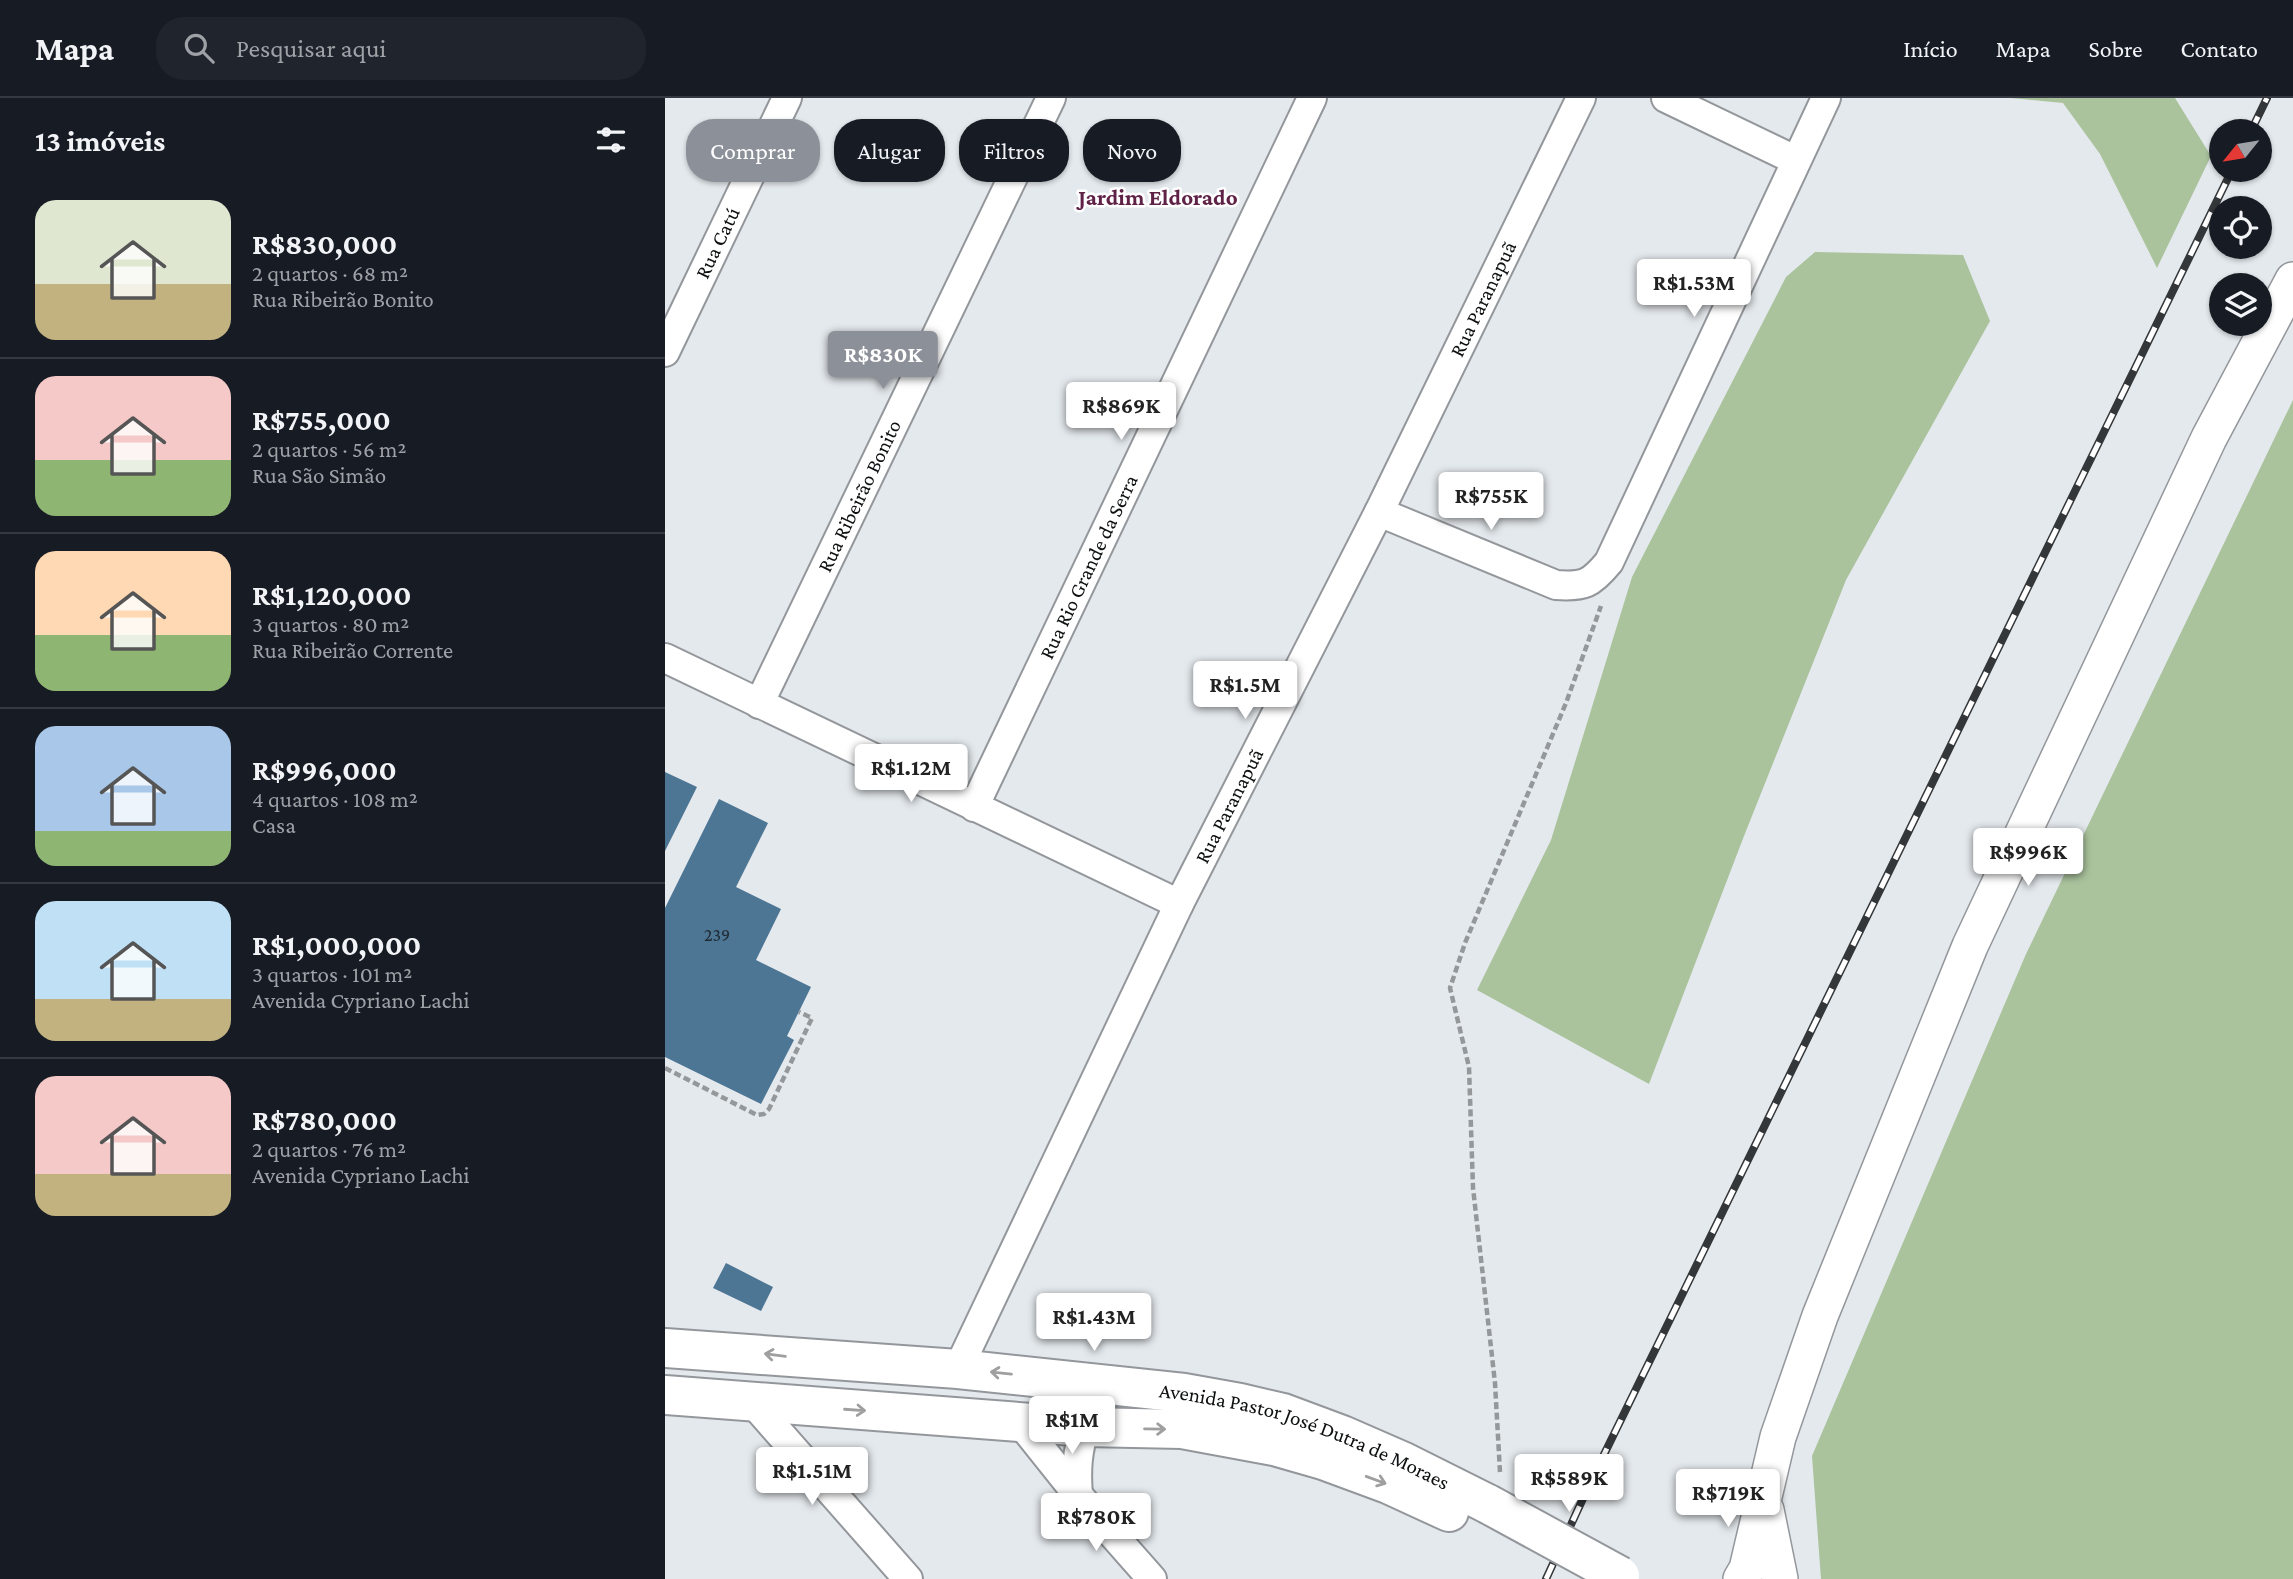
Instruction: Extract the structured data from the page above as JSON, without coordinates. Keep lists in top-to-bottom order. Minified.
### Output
{"streets":{"main road":["Avenida Pastor José Dutra de Moraes"],"street":["Rua Catú","Rua Paranapuã","Rua Ribeirão Bonito","Rua Rio Grande da Serra"]},"crossings":[["Rua Paranapuã","Avenida Pastor José Dutra de Moraes"]],"districts":["Jardim Eldorado"],"house_numbers":["239"],"north":"bottom left","page":{"header":"Mapa","search":"Pesquisar aqui","nav":["Início","Mapa","Sobre","Contato"],"heading":"13 imóveis","chip":["Comprar","Alugar","Filtros","Novo"],"list":[{"name":"R$830,000","note":"2 quartos · 68 m² · Rua Ribeirão Bonito"},{"name":"R$755,000","note":"2 quartos · 56 m² · Rua São Simão"},{"name":"R$1,120,000","note":"3 quartos · 80 m² · Rua Ribeirão Corrente"},{"name":"R$996,000","note":"4 quartos · 108 m² · Casa"},{"name":"R$1,000,000","note":"3 quartos · 101 m² · Avenida Cypriano Lachi"},{"name":"R$780,000","note":"2 quartos · 76 m² · Avenida Cypriano Lachi"}],"price":["R$1.53M","R$830K","R$869K","R$755K","R$1.5M","R$1.12M","R$996K","R$1.43M","R$1M","R$1.51M","R$589K","R$719K","R$780K"]}}
